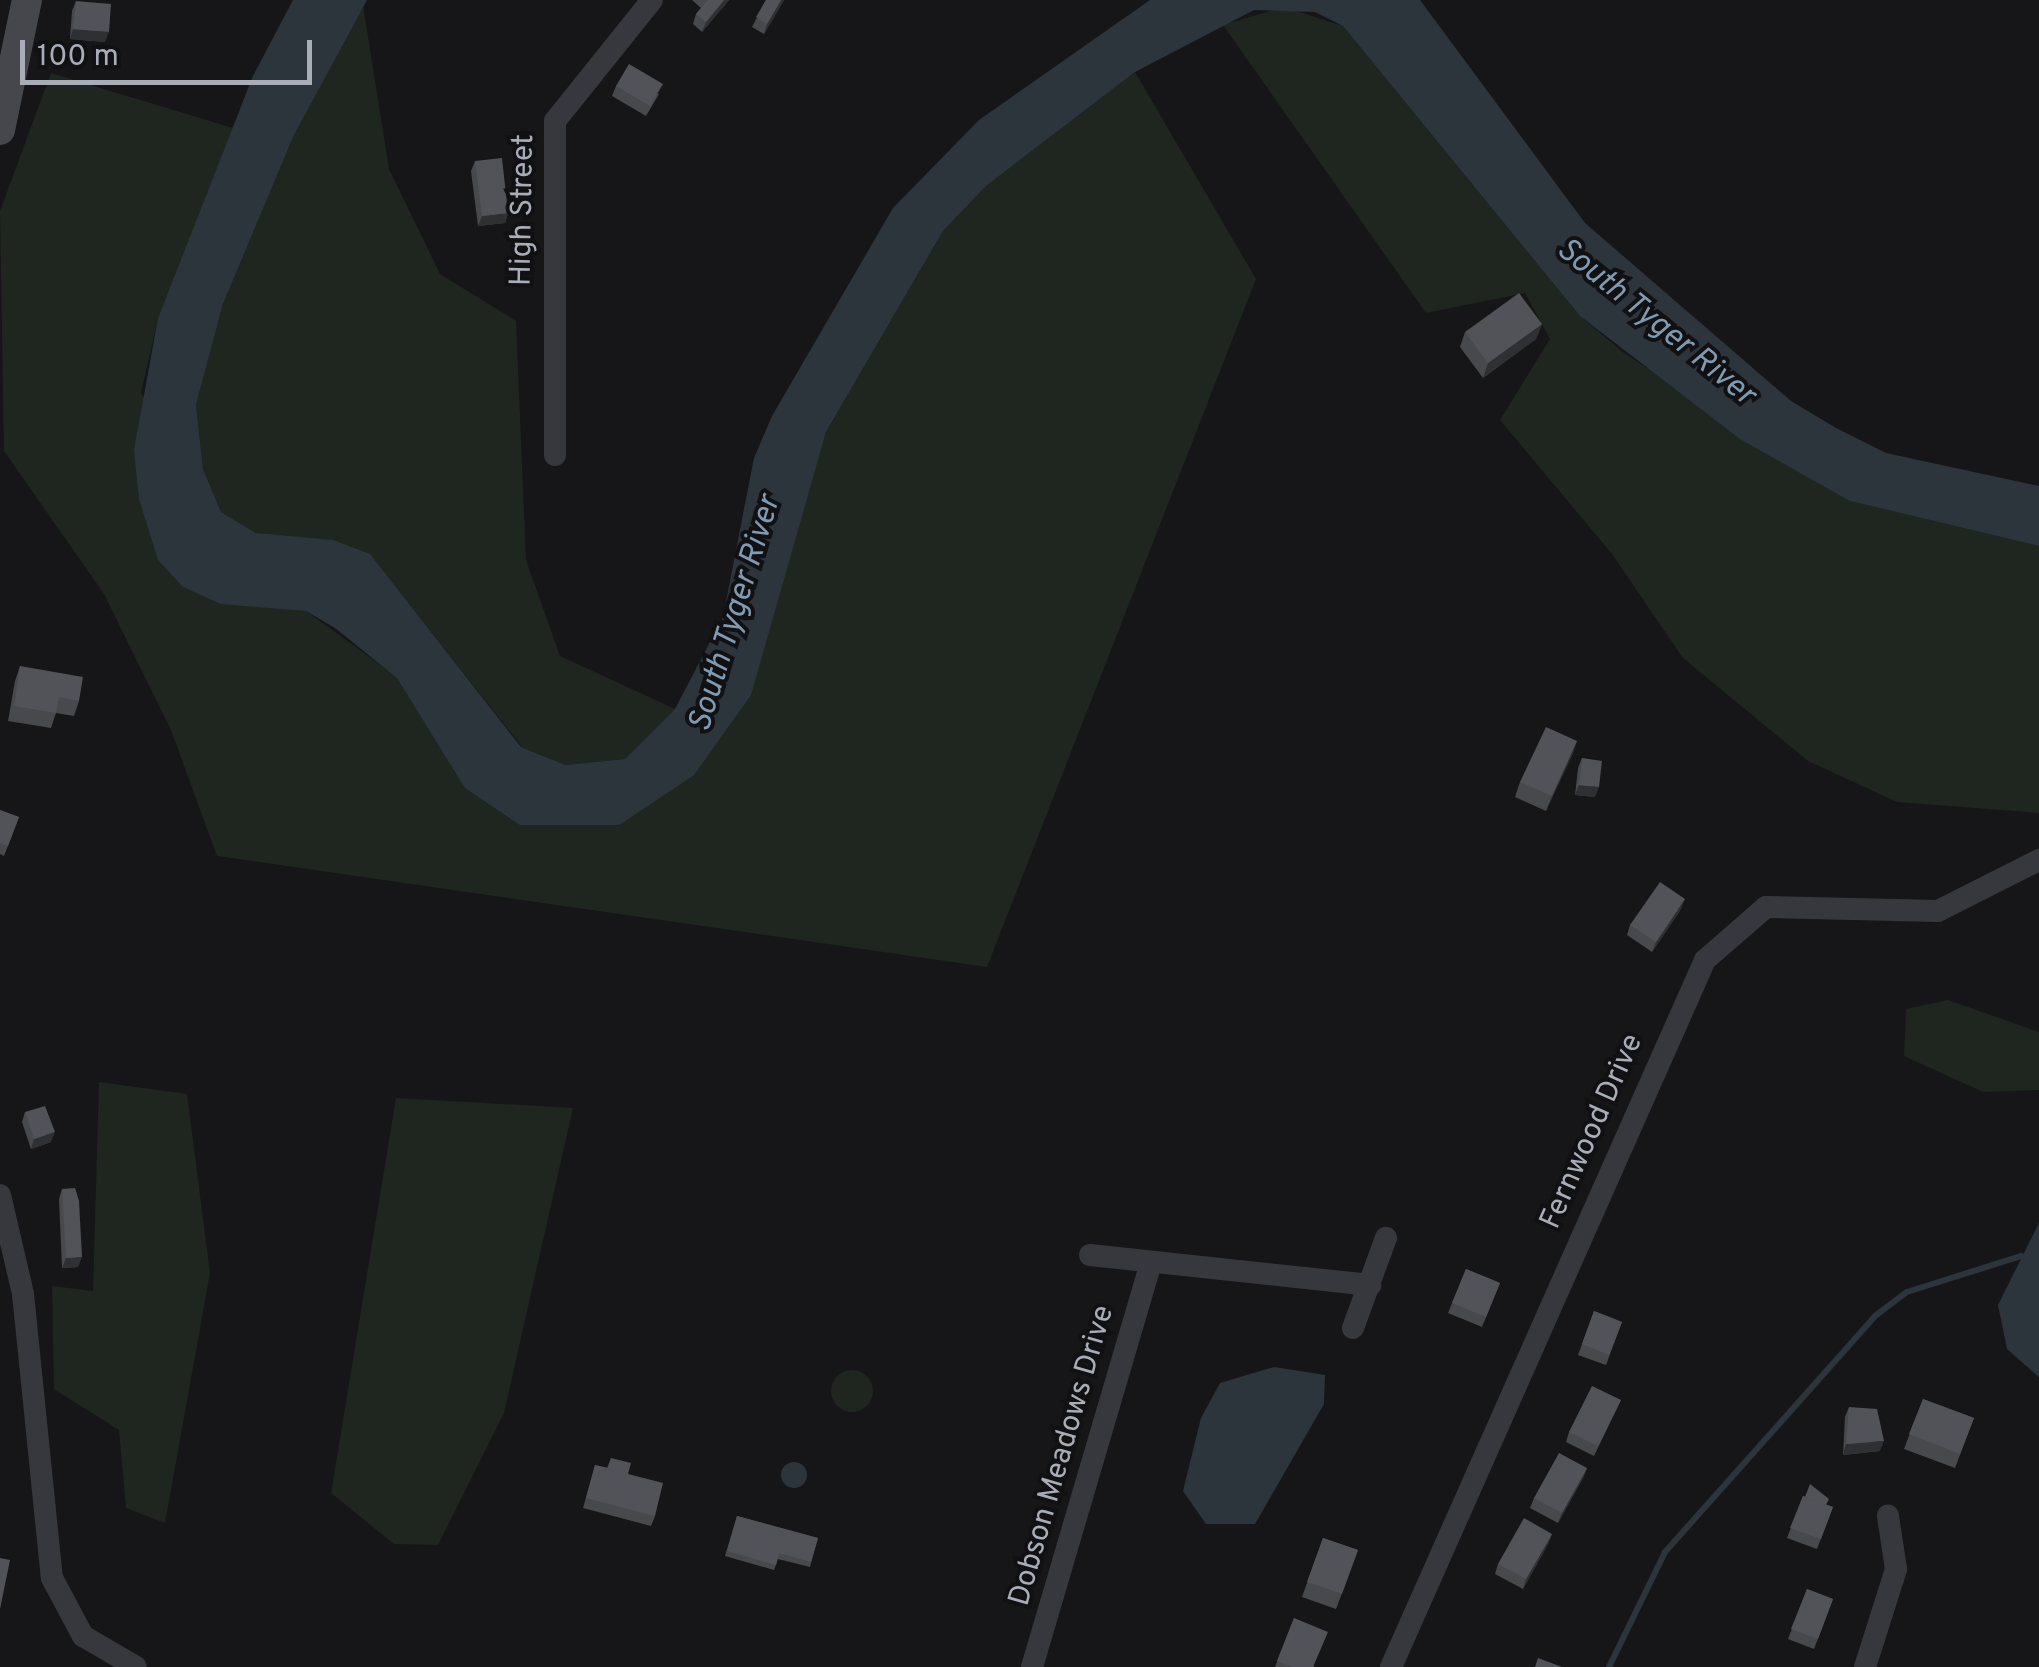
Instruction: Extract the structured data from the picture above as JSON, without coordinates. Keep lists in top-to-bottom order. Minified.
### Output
{"streets":{"street":["High Street","Fernwood Drive","Dobson Meadows Drive"]},"water":["South Tyger River"],"scale_bar":"100 m"}
